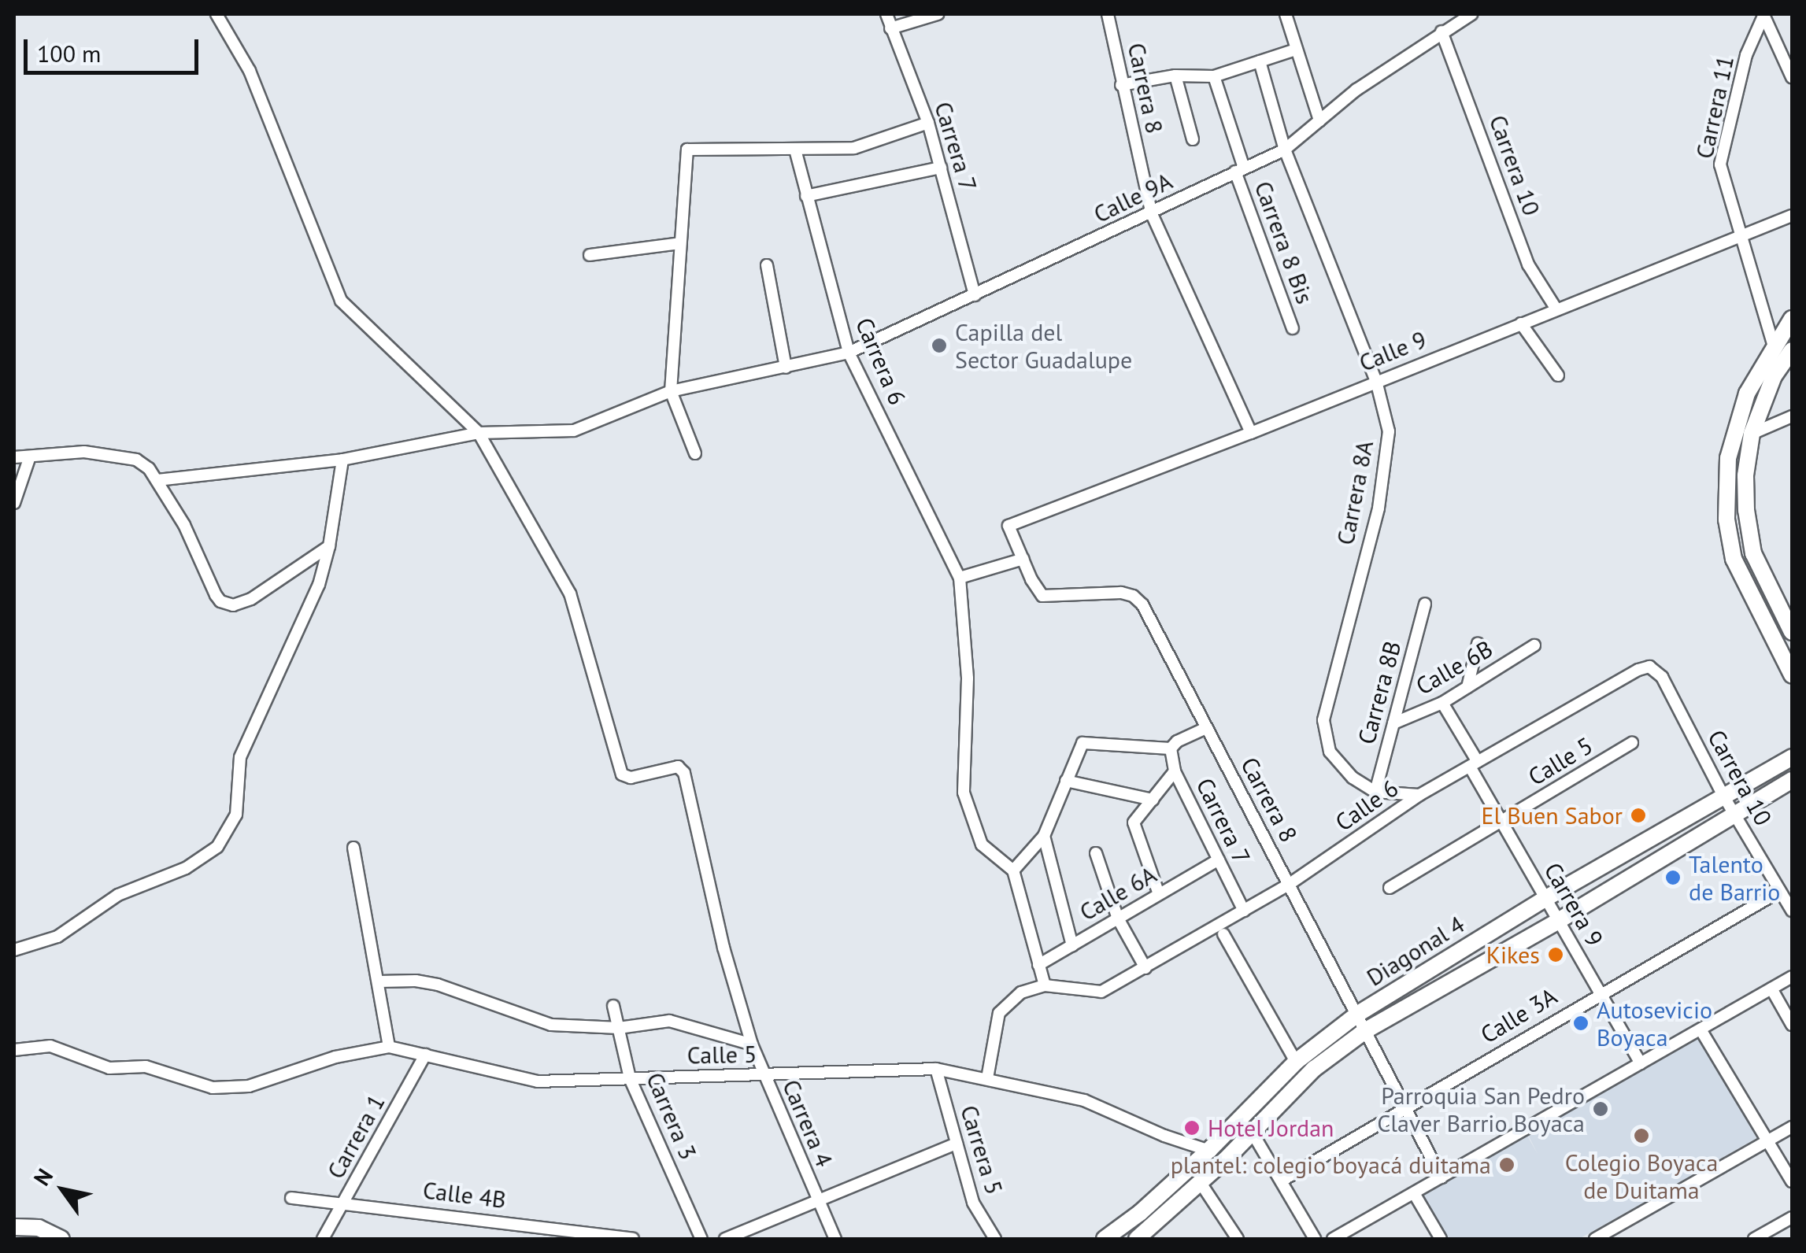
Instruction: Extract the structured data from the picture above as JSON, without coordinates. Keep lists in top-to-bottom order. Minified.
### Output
{"streets":{"street":["Carrera 8","Carrera 11","Carrera 7","Carrera 10","Calle 9A","Carrera 8 Bis","Calle 9","Carrera 6","Carrera 8A","Calle 6B","Carrera 8B","Calle 5","Calle 6","Calle 6A","Carrera 9","Diagonal 4","Calle 3A","Carrera 3","Carrera 4","Carrera 1","Carrera 5","Calle 4B"]},"crossings":[["Carrera 8","Calle 9A"],["Carrera 8","Calle 9"],["Carrera 8","Calle 6"],["Carrera 8","Diagonal 4"],["Carrera 8","Calle 3A"],["Carrera 11","Calle 9"],["Carrera 7","Calle 9A"],["Carrera 7","Calle 6"],["Carrera 7","Calle 6A"],["Carrera 10","Calle 9A"],["Carrera 10","Calle 9"],["Carrera 10","Calle 6"],["Carrera 10","Diagonal 4"],["Carrera 10","Calle 3A"],["Calle 9A","Carrera 8 Bis"],["Calle 9A","Carrera 6"],["Calle 9A","Carrera 8A"],["Calle 9A","Carrera 4"],["Calle 9","Carrera 8A"],["Carrera 8A","Carrera 8B"],["Calle 6B","Carrera 8B"],["Calle 6B","Carrera 9"],["Calle 5","Calle 6"],["Calle 5","Carrera 9"],["Calle 5","Diagonal 4"],["Calle 5","Carrera 3"],["Calle 5","Carrera 4"],["Calle 5","Carrera 1"],["Calle 5","Carrera 5"],["Calle 6","Carrera 9"],["Carrera 9","Diagonal 4"],["Carrera 9","Calle 3A"],["Carrera 1","Calle 4B"]],"places":["Capilla del Sector Guadalupe","El Buen Sabor","Talento de Barrio","Kikes","Autosevicio Boyaca","Parroquia San Pedro Claver Barrio Boyaca","Hotel Jordan","Colegio Boyaca de Duitama","plantel: colegio boyacá duitama"],"scale_bar":"100 m","north":"top left"}
